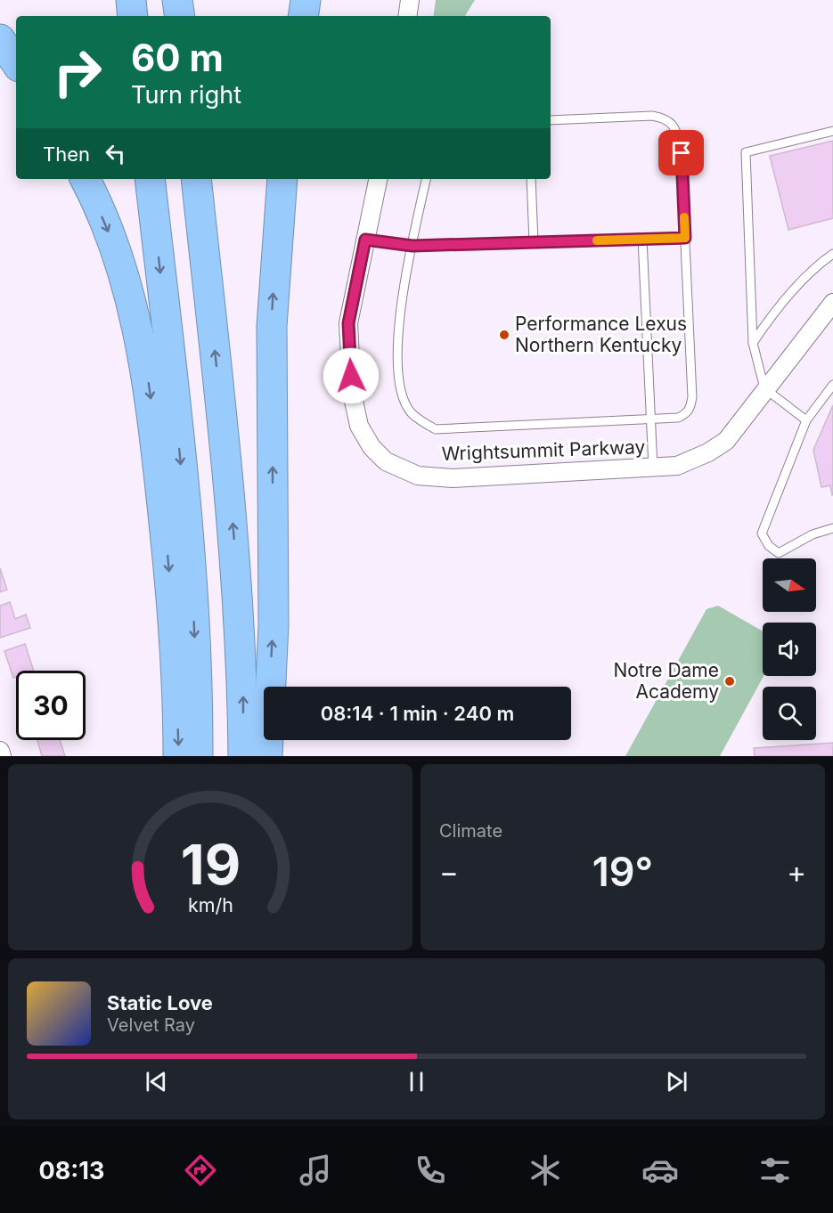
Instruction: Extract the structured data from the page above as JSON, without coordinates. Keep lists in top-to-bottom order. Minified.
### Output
{"streets":{"street":["Wrightsummit Parkway"]},"places":["Performance Lexus Northern Kentucky","Notre Dame Academy"],"north":"right","page":{"turn":["60 m","Turn right"],"then":"Then","limit":"30","trip":"08:14 · 1 min · 240 m","tile":"Climate","heat":["−","19°","+"],"song":["Static Love","Velvet Ray"],"tabs":"08:13","gauge":["19","km/h"]}}
